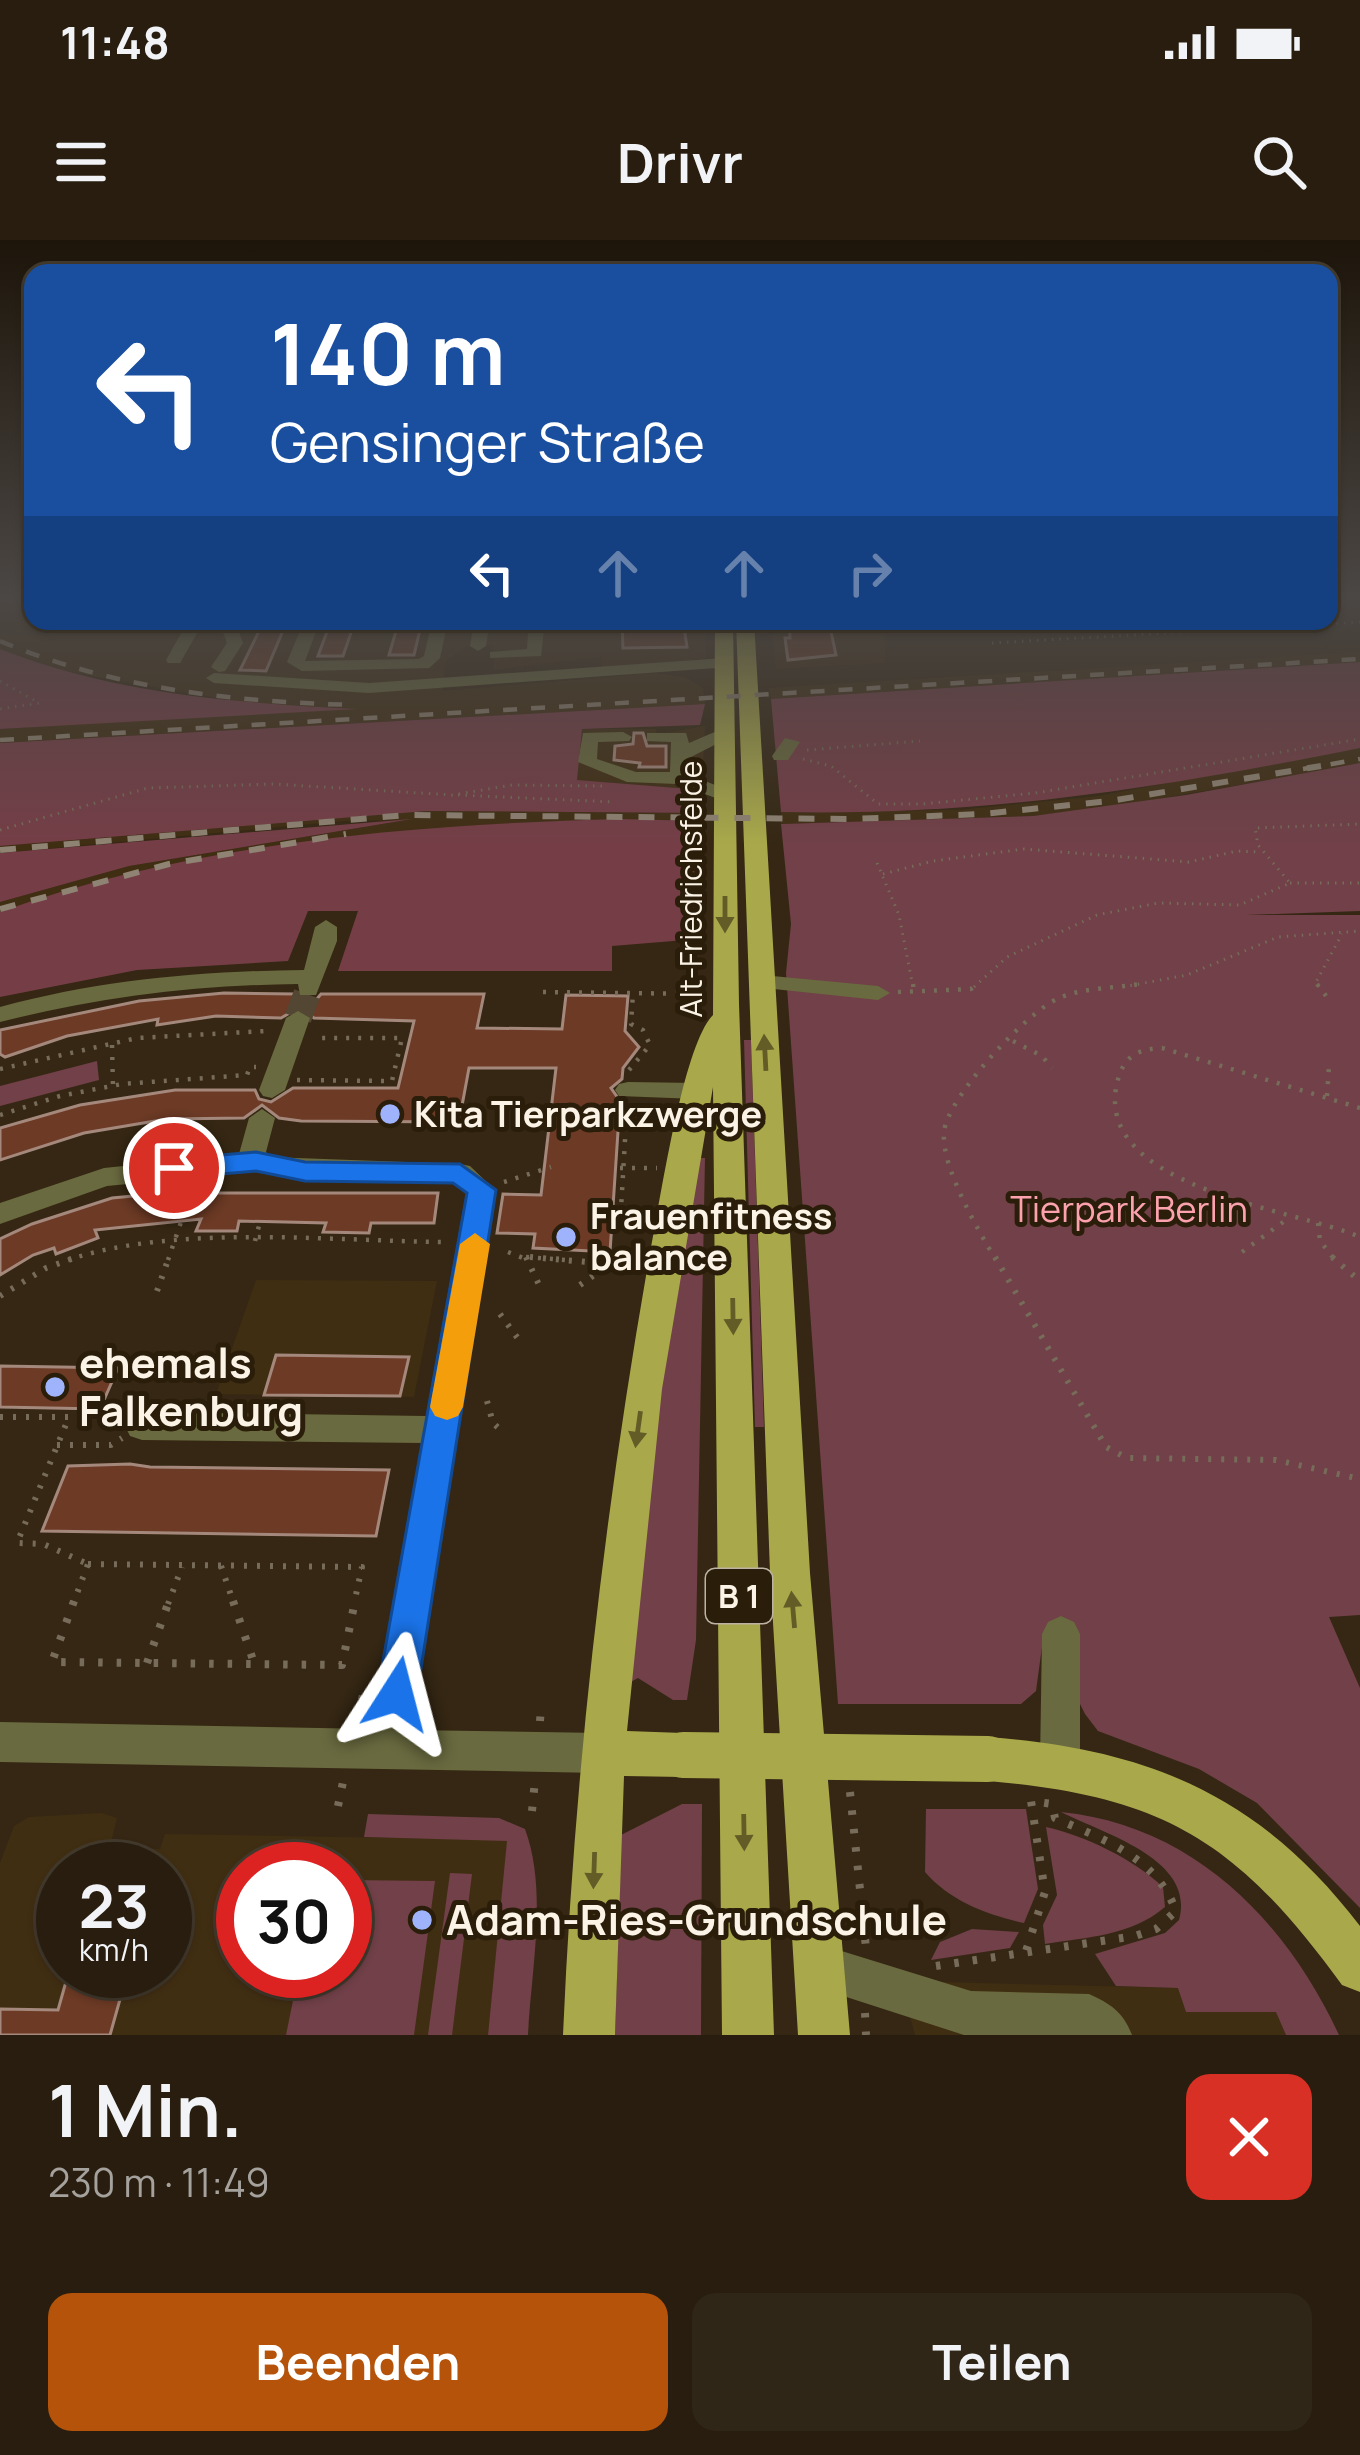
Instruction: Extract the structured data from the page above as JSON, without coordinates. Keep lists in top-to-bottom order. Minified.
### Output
{"streets":{"main road":["Alt-Friedrichsfelde","B 1"]},"crossings":[["Alt-Friedrichsfelde","B 1"]],"parks":["Tierpark Berlin"],"places":["Kita Tierparkzwerge","Frauenfitness balance","ehemals Falkenburg","Adam-Ries-Grundschule"],"page":{"status":"11:48","header":"Drivr","turn":["140 m","Gensinger Straße"],"speed":"23 km/h","limit":"30","heading":["1 Min.","230 m · 11:49"],"buttons":["Beenden","Teilen"]}}
